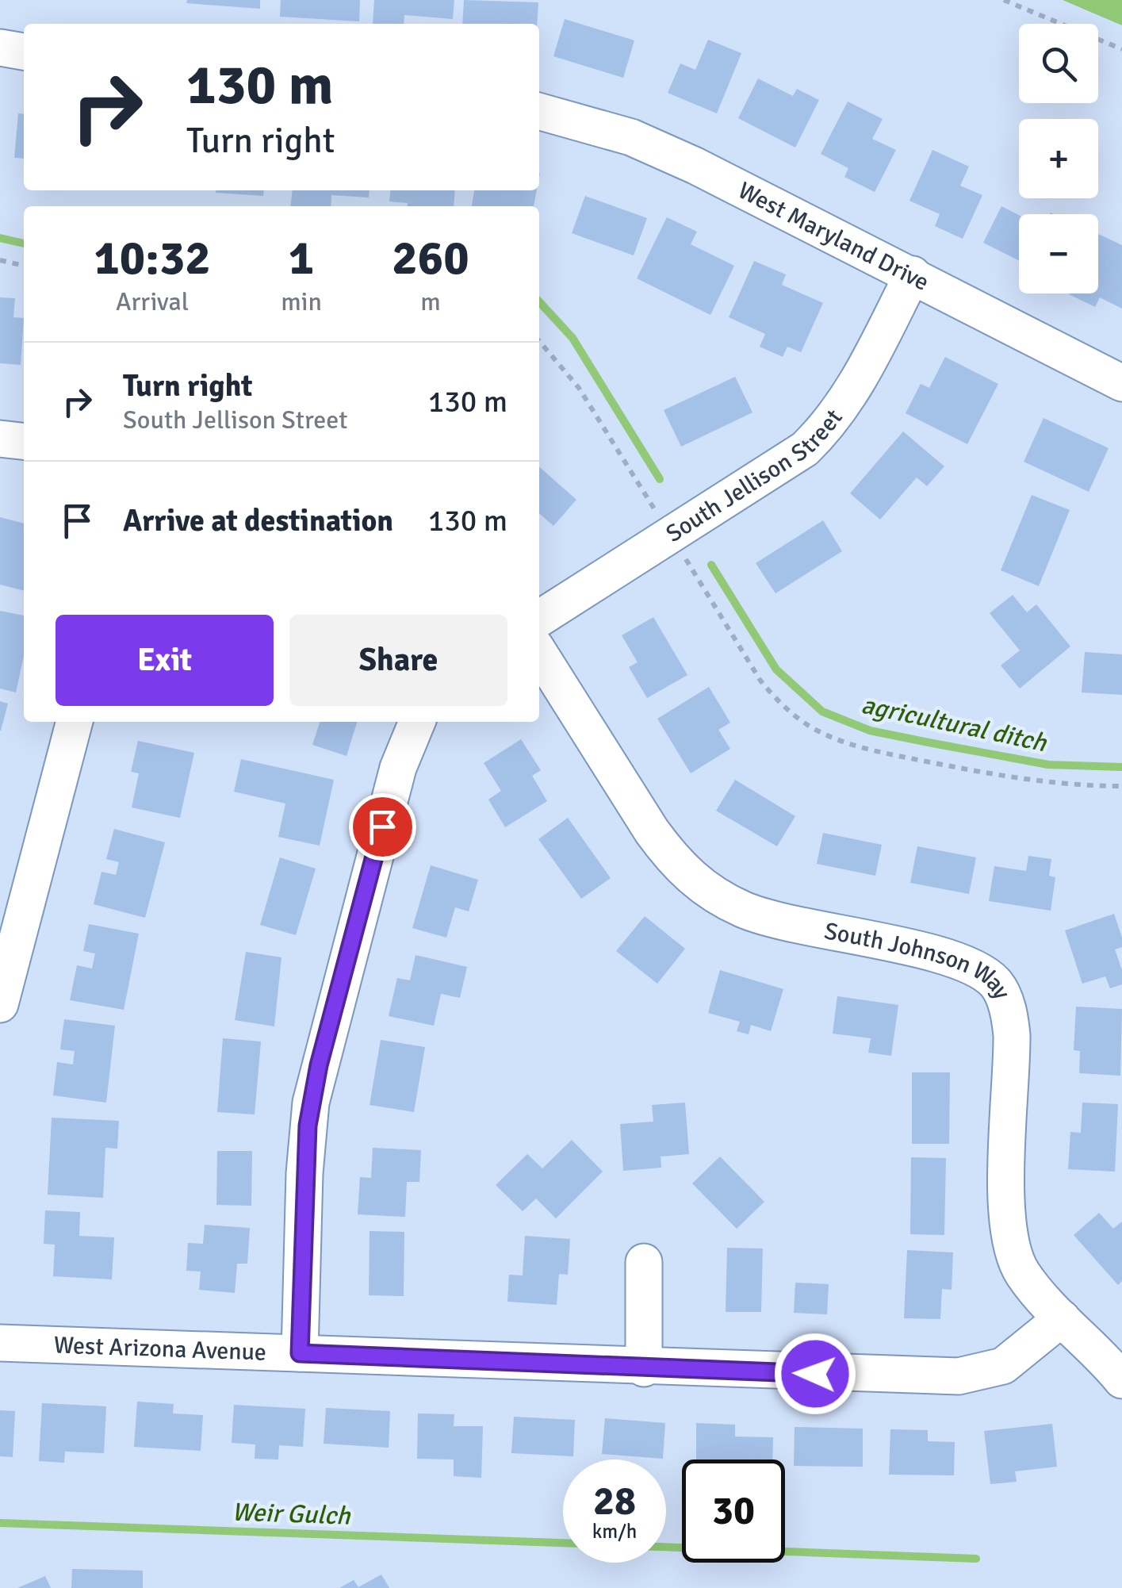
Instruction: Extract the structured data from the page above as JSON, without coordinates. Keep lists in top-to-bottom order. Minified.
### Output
{"streets":{"street":["West Maryland Drive","South Jellison Street","South Johnson Way","West Arizona Avenue"]},"crossings":[["West Maryland Drive","South Jellison Street"],["South Johnson Way","West Arizona Avenue"]],"water":["agricultural ditch","Weir Gulch"],"page":{"map_buttons":["+","−"],"turn":["130 m","Turn right"],"eta":["10:32","Arrival","1","min","260","m"],"list":[{"name":"Turn right","note":"South Jellison Street","value":"130 m"},{"name":"Arrive at destination","value":"130 m"}],"buttons":["Exit","Share"],"speed":"28 km/h","limit":"30"}}
